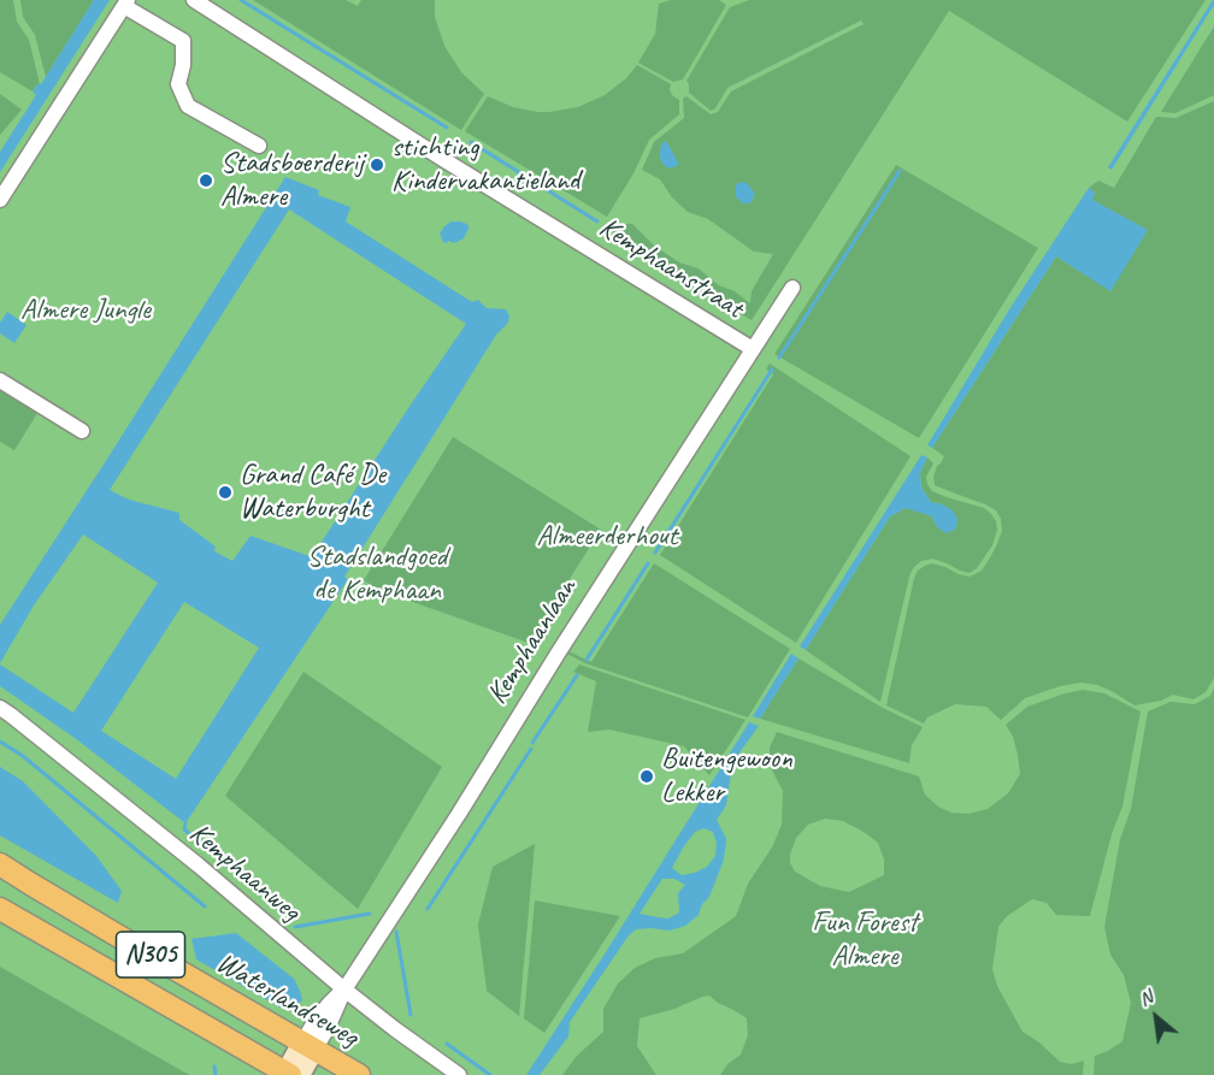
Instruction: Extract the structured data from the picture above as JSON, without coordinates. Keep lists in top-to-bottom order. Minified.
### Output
{"streets":{"main road":["N305","Waterlandseweg"],"street":["Kemphaanstraat","Kemphaanlaan","Kemphaanweg"]},"crossings":[["Kemphaanstraat","Kemphaanlaan"],["Kemphaanlaan","Kemphaanweg"],["Kemphaanlaan","Waterlandseweg"]],"parks":["Almere Jungle","Almeerderhout","Stadslandgoed de Kemphaan","Fun Forest Almere"],"places":["stichting Kindervakantieland","Stadsboerderij Almere","Grand Café De Waterburght","Buitengewoon Lekker"],"north":"top left"}
